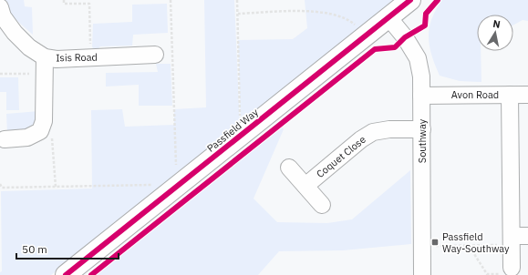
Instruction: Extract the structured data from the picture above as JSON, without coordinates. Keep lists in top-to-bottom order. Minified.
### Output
{"streets":{"street":["Isis Road","Avon Road","Passfield Way","Southway","Coquet Close"]},"crossings":[["Avon Road","Southway"],["Passfield Way","Southway"],["Southway","Coquet Close"]],"places":{"transit":["Passfield Way-Southway"]},"scale_bar":"50 m","north":"top"}
